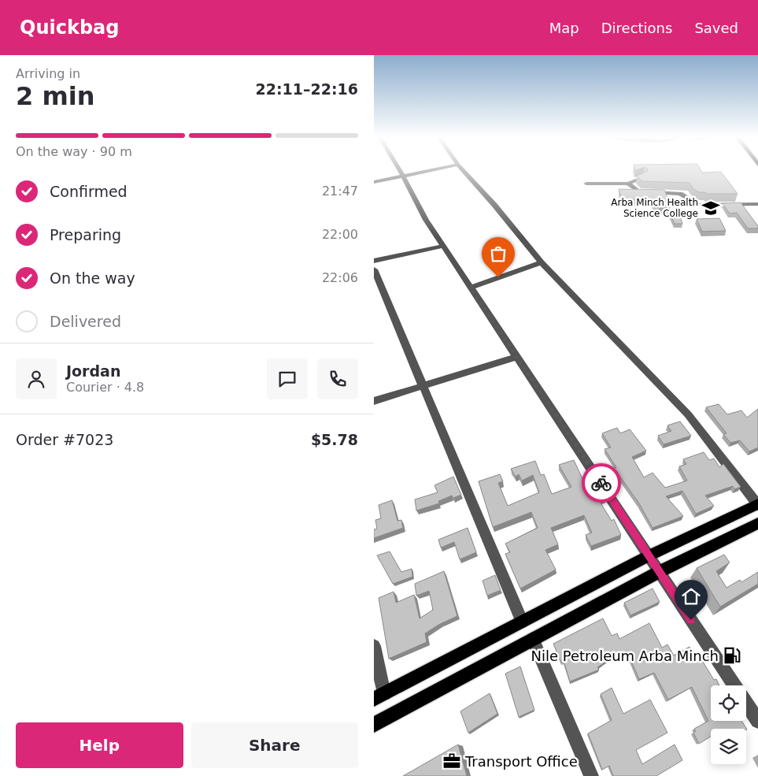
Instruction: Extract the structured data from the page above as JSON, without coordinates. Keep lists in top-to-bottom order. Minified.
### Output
{"places":{"school or university":["Arba Minch Health Science College"],"fuel station":["Nile Petroleum Arba Minch"],"office":["Transport Office"]},"page":{"header":"Quickbag","nav":["Map","Directions","Saved"],"heading":["2 min","Arriving in","22:11–22:16"],"panel":["Jordan","Courier · 4.8","Order #7023","$5.78"],"bar":"On the way · 90 m","list":[["Confirmed","21:47"],["Preparing","22:00"],["On the way","22:06"],"Delivered"],"buttons":["Help","Share"]}}
